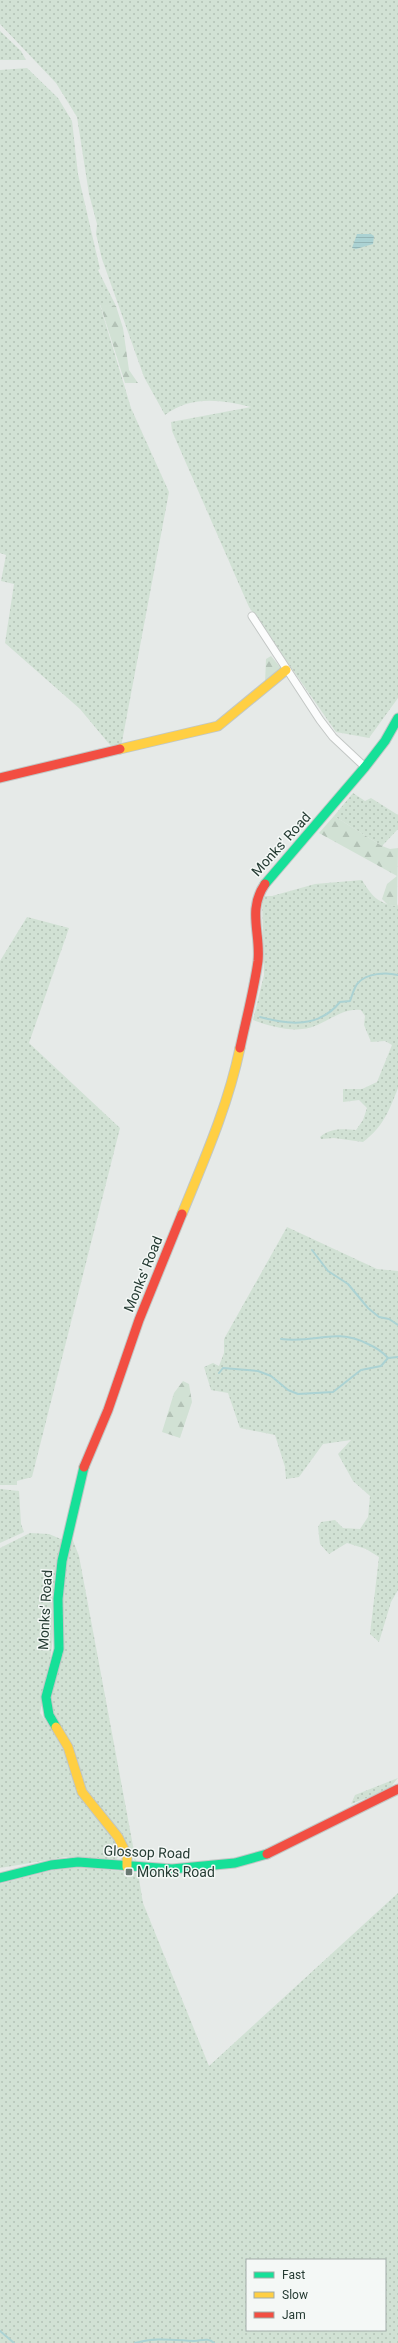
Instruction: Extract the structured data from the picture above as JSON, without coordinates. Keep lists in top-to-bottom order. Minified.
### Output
{"streets":{"street":["Monks' Road","Glossop Road"]},"crossings":[["Monks' Road","Glossop Road"]],"places":{"transit":["Monks Road"]},"legend":["Fast","Slow","Jam"]}
